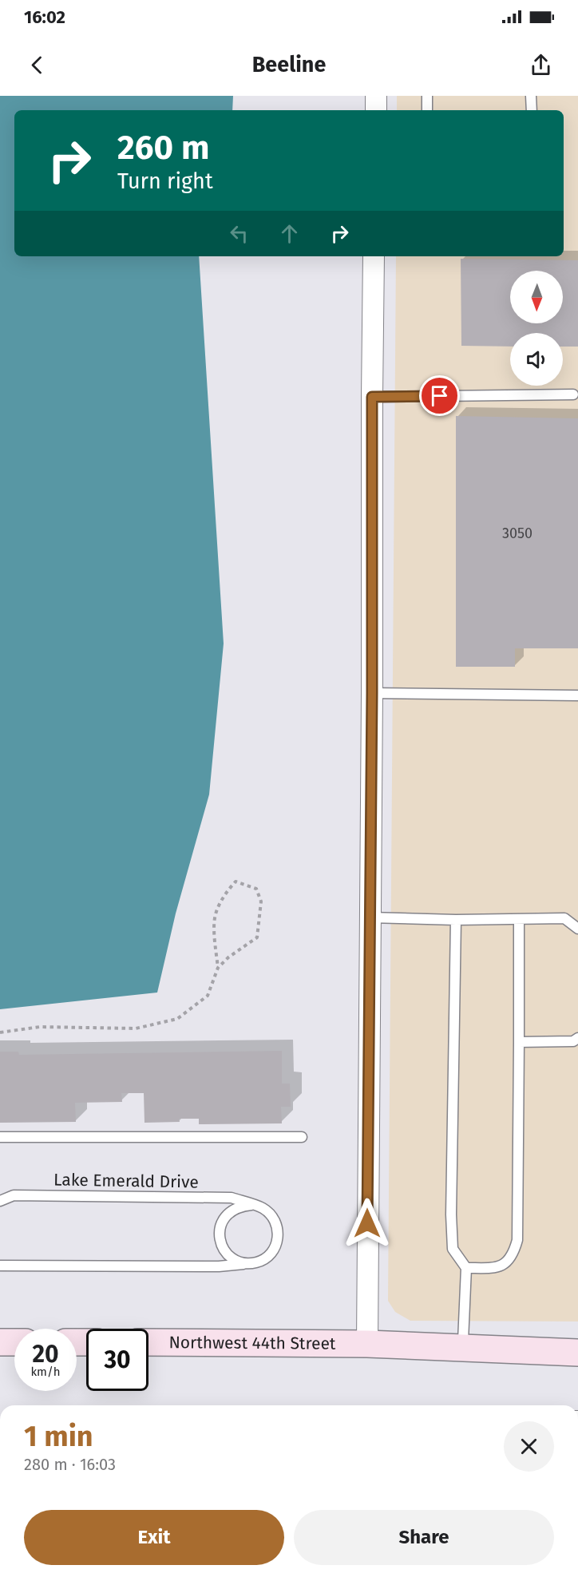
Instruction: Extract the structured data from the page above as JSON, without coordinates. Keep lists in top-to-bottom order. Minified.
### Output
{"streets":{"street":["Northwest 44th Street"],"lane":["Lake Emerald Drive"]},"house_numbers":["3050"],"north":"bottom","page":{"status":"16:02","header":"Beeline","turn":["260 m","Turn right"],"speed":"20 km/h","limit":"30","heading":["1 min","280 m · 16:03"],"buttons":["Exit","Share"]}}
